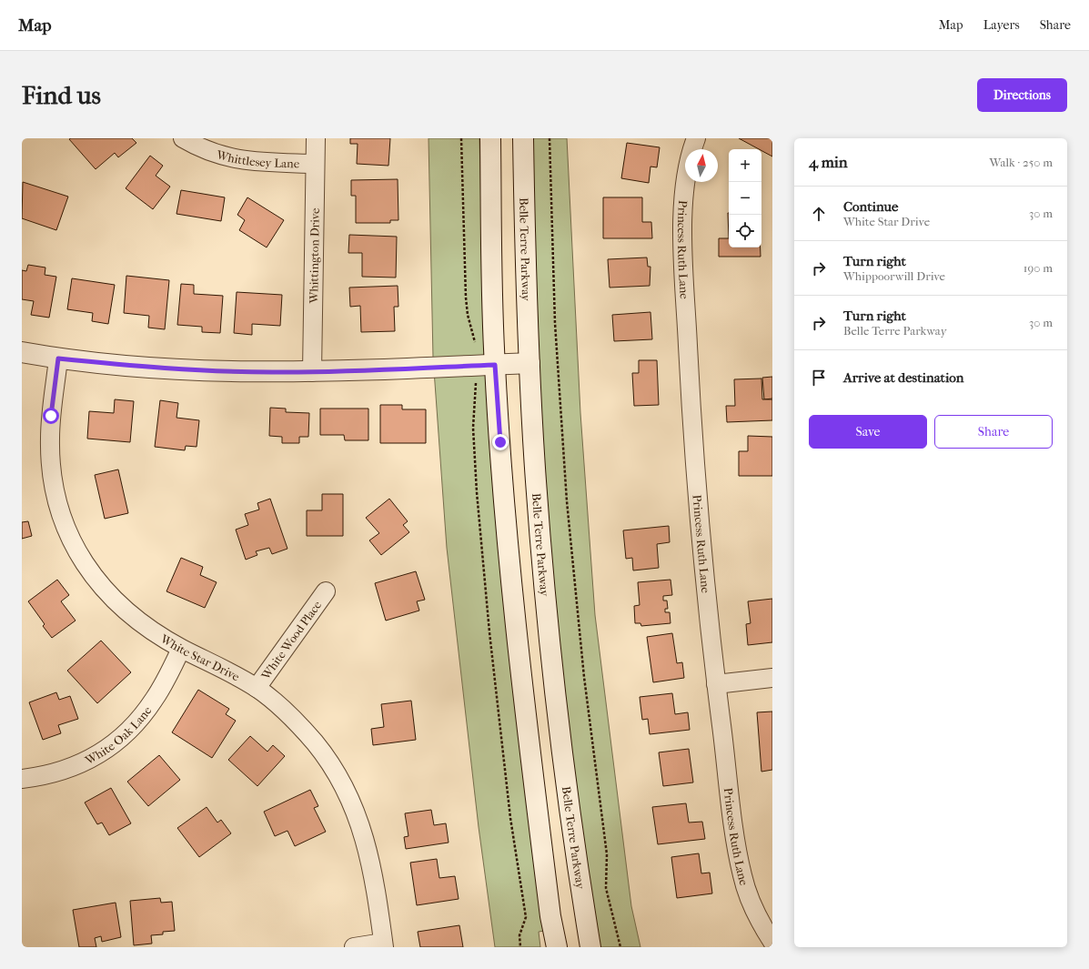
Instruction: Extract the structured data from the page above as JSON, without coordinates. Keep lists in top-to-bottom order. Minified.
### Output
{"streets":{"main road":["Belle Terre Parkway"],"street":["Whittlesey Lane","Princess Ruth Lane","Whittington Drive","White Wood Place","White Star Drive","White Oak Lane"]},"crossings":[["Whittlesey Lane","Whittington Drive"],["White Wood Place","White Star Drive"],["White Star Drive","White Oak Lane"]],"north":"top","page":{"header":"Map","nav":["Map","Layers","Share"],"buttons":["Directions",["Save","Share"]],"title":"Find us","heading":["4 min","Walk · 250 m"],"map_buttons":["+","−"],"list":[["Continue","White Star Drive","30 m"],["Turn right","Whippoorwill Drive","190 m"],["Turn right","Belle Terre Parkway","30 m"],"Arrive at destination"]}}
